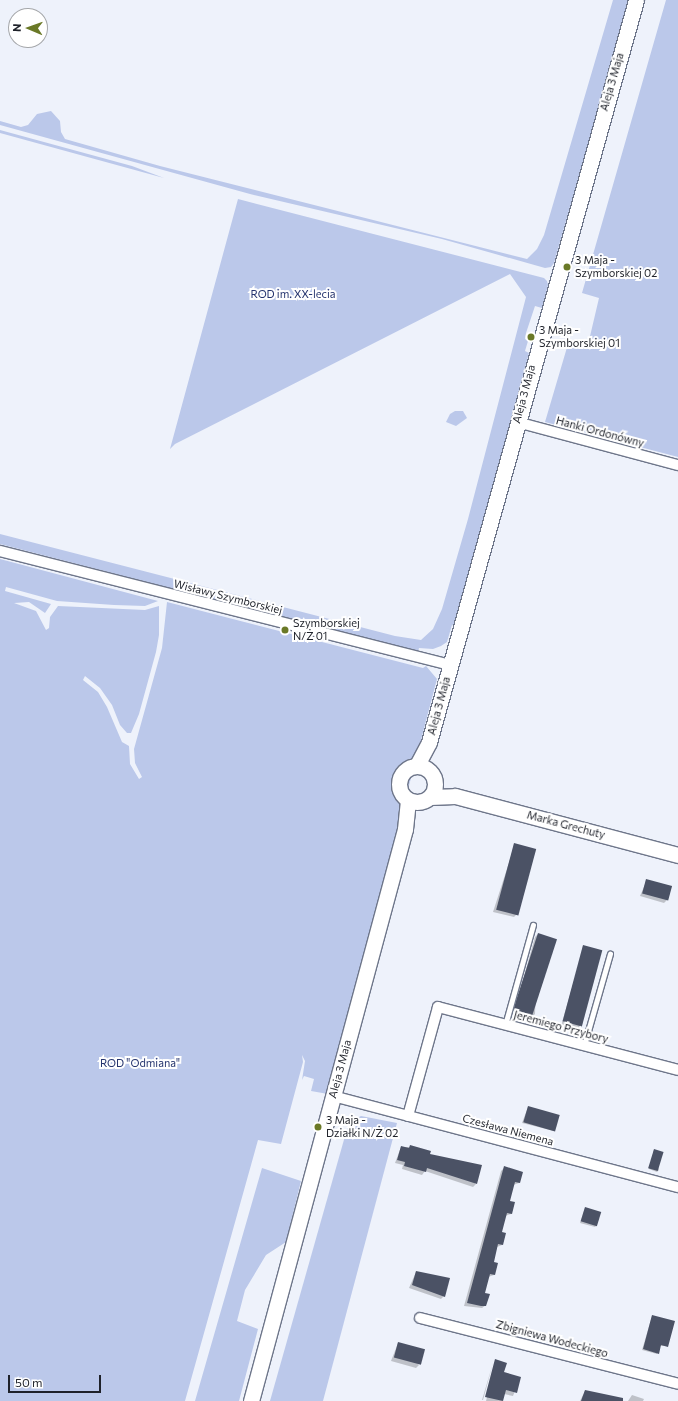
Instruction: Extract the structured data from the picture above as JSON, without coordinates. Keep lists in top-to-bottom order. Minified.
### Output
{"streets":{"street":["Aleja 3 Maja","Hanki Ordonówny","Wisławy Szymborskiej","Marka Grechuty","Jeremiego Przybory","Czesława Niemena","Zbigniewa Wodeckiego"]},"crossings":[["Aleja 3 Maja","Hanki Ordonówny"],["Aleja 3 Maja","Wisławy Szymborskiej"],["Aleja 3 Maja","Marka Grechuty"],["Aleja 3 Maja","Czesława Niemena"],["Jeremiego Przybory","Czesława Niemena"]],"parks":["ROD im. XX-lecia","ROD \"Odmiana\""],"places":["3 Maja - Szymborskiej 02","3 Maja - Szymborskiej 01","Szymborskiej N/Ż 01","3 Maja - Działki N/Ż 02"],"scale_bar":"50 m","north":"left"}
